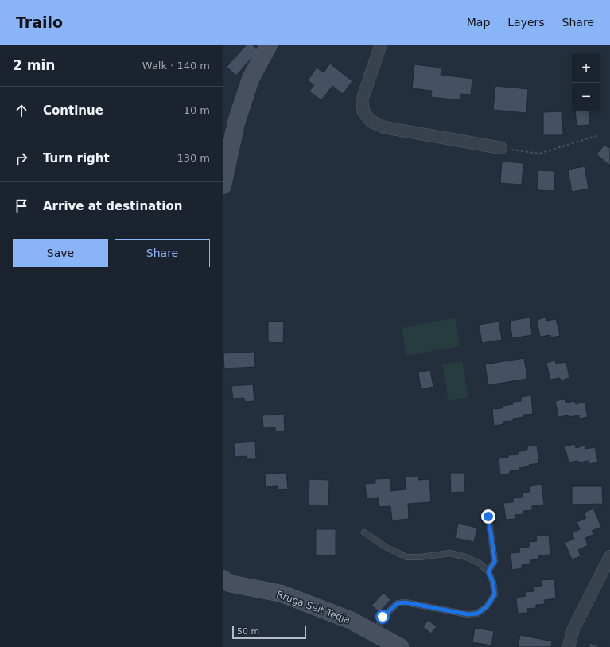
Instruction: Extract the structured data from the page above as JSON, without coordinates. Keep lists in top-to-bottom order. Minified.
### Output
{"streets":{"main road":["Rruga Seit Teqja"]},"scale_bar":"50 m","page":{"header":"Trailo","nav":["Map","Layers","Share"],"heading":["2 min","Walk · 140 m"],"map_buttons":["+","−"],"list":[["Continue","10 m"],["Turn right","130 m"],"Arrive at destination"],"buttons":["Save","Share"],"scale":"50 m"}}
